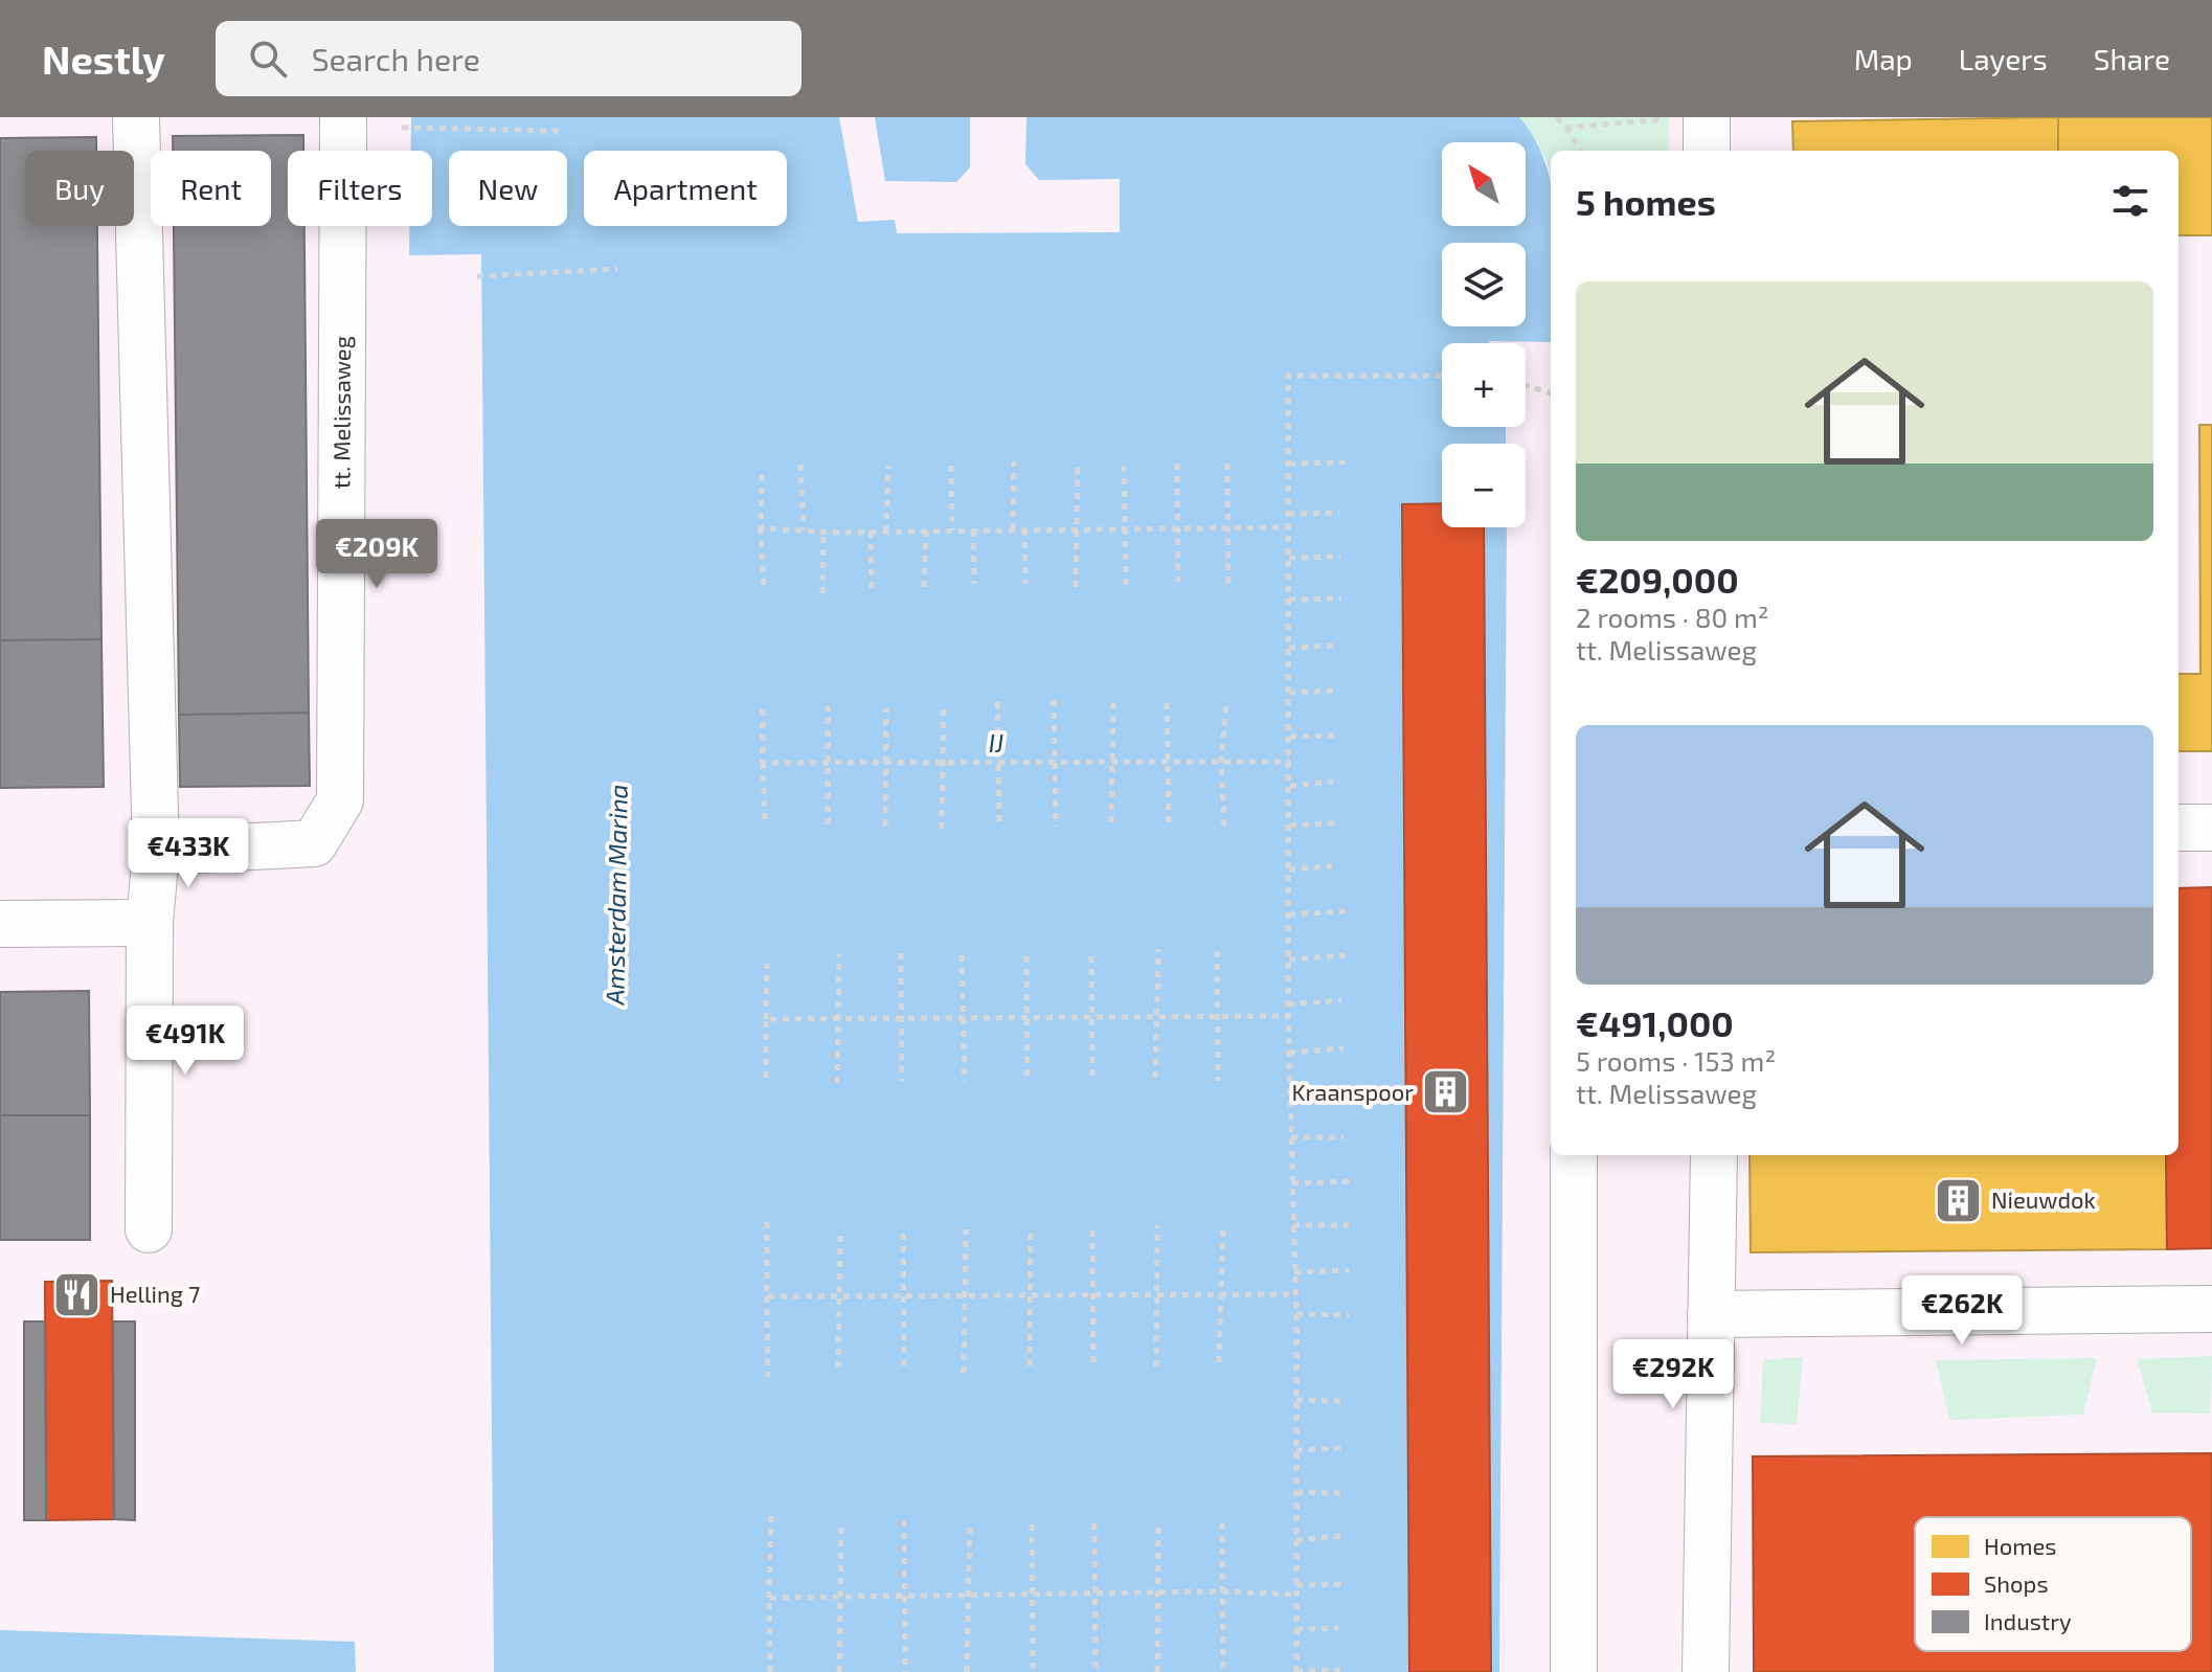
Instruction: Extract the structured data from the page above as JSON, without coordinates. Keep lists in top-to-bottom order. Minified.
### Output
{"streets":{"street":["tt. Melissaweg"]},"water":["IJ","Amsterdam Marina"],"places":{"building":["Kraanspoor","Nieuwdok"],"restaurant":["Helling 7"]},"legend":["Homes","Shops","Industry"],"north":"top left","page":{"header":"Nestly","search":"Search here","nav":["Map","Layers","Share"],"map_buttons":["+","−"],"chip":["Buy","Rent","Filters","New","Apartment"],"heading":"5 homes","list":[{"name":"€209,000","note":"2 rooms · 80 m² · tt. Melissaweg"},{"name":"€491,000","note":"5 rooms · 153 m² · tt. Melissaweg"}],"price":["€209K","€433K","€491K","€262K","€292K"]}}
